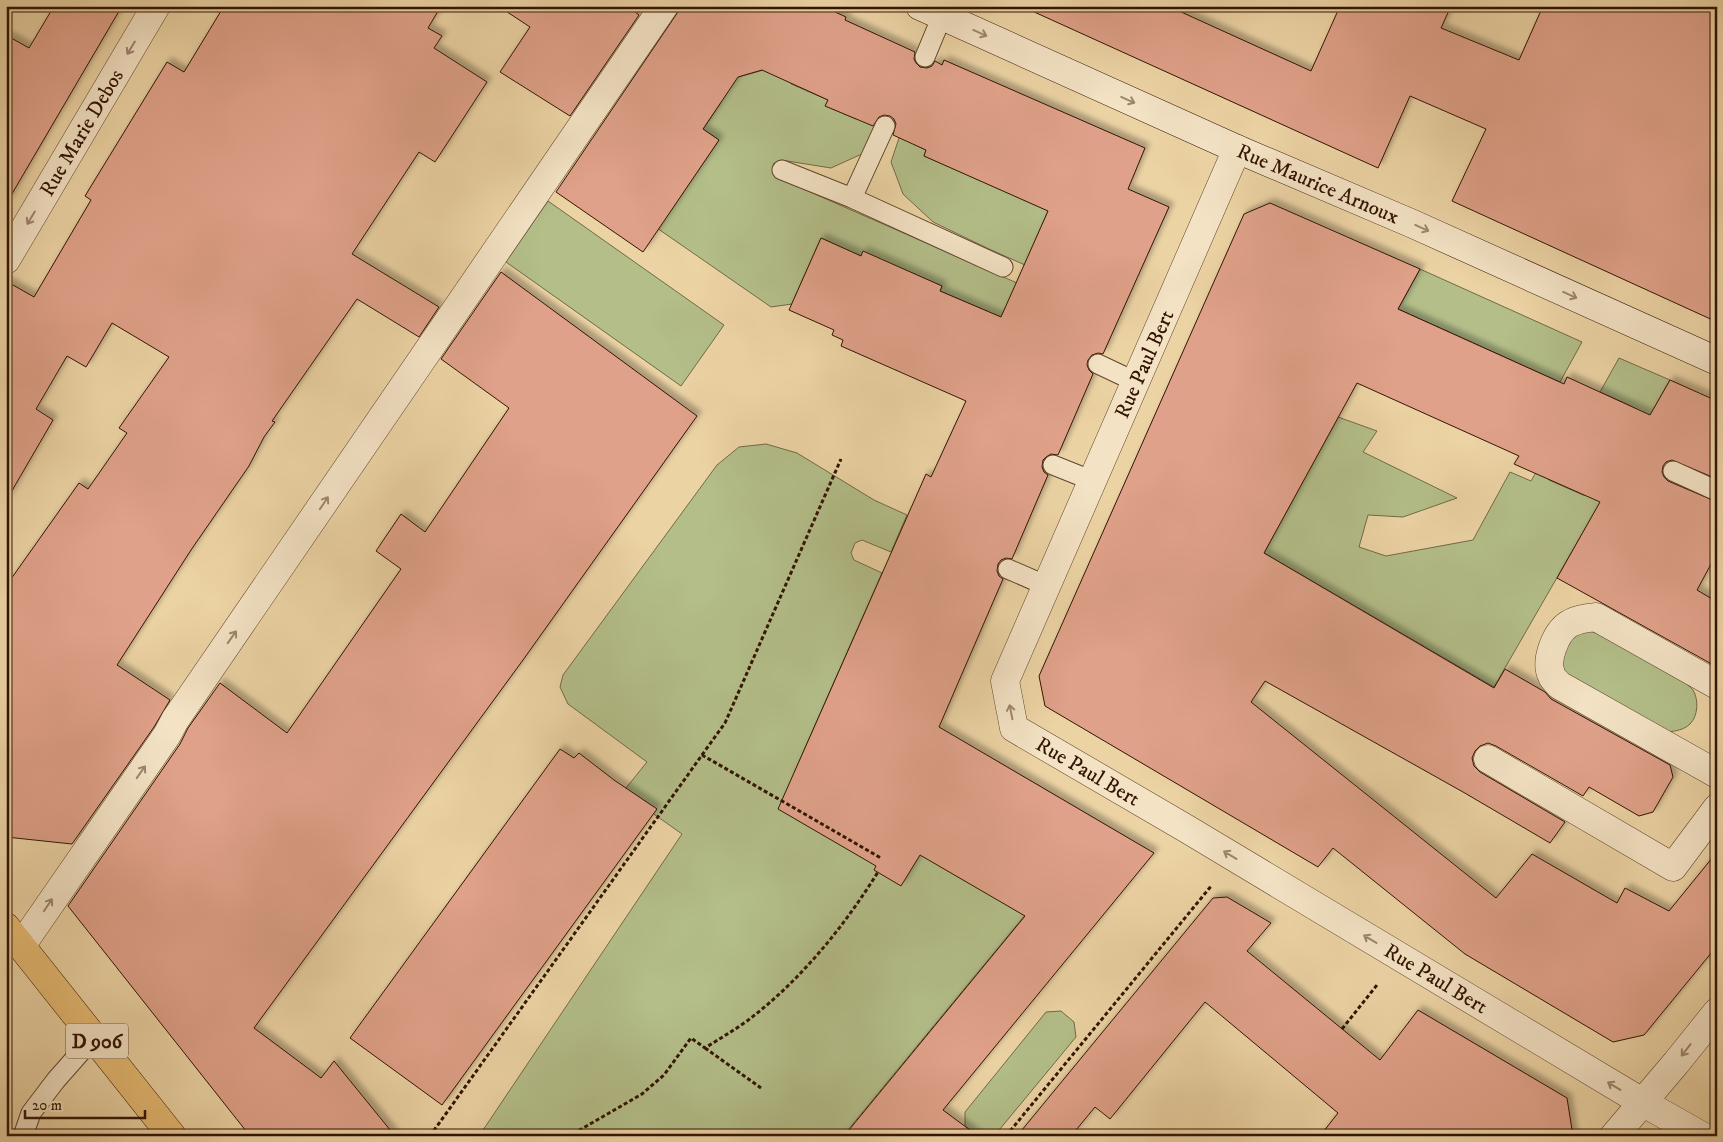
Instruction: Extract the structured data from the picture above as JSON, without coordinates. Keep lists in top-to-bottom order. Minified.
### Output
{"streets":{"main road":["D 906"],"street":["Rue Marie Debos","Rue Maurice Arnoux","Rue Paul Bert"]},"crossings":[["Rue Maurice Arnoux","Rue Paul Bert"]],"one_way":["Rue Marie Debos","Rue Maurice Arnoux","Rue Paul Bert"],"scale_bar":"20 m"}
